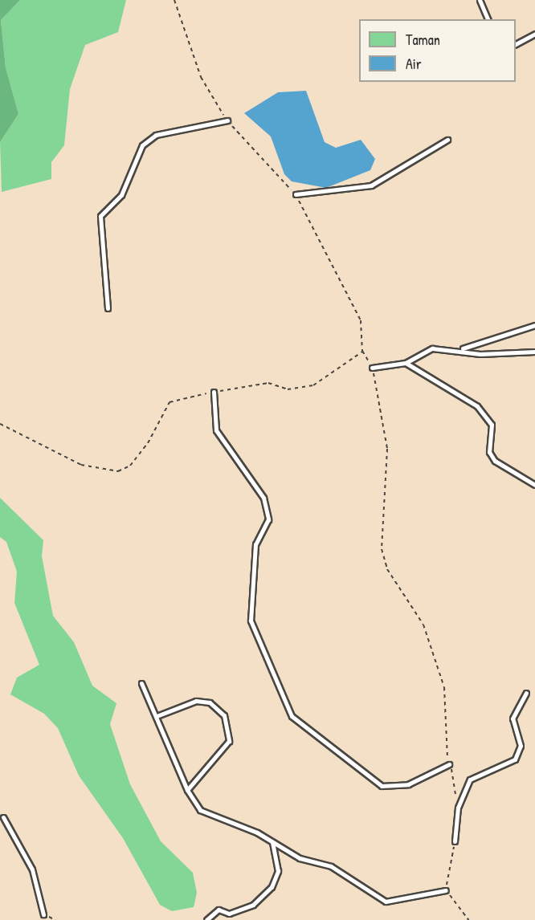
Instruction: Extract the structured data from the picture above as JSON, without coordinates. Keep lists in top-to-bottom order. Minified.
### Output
{"legend":["Taman","Air"]}
